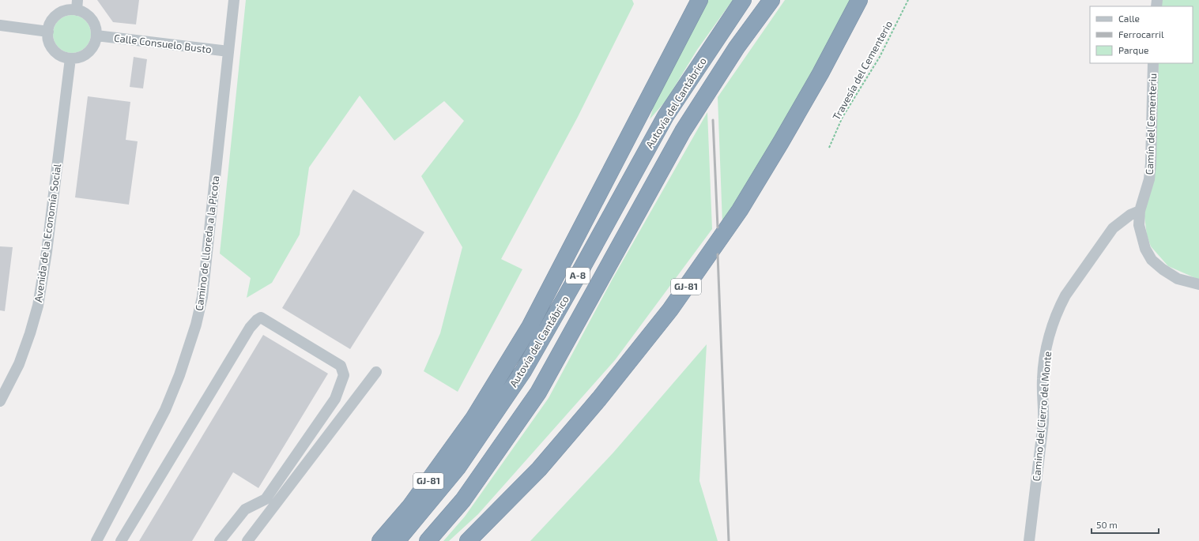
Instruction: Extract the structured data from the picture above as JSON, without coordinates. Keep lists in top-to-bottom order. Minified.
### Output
{"streets":{"highway":["Autovía del Cantábrico","A-8","GJ-81"],"street":["Calle Consuelo Busto","Camín del Cementeriu","Avenida de la Economía Social","Camino de Lloreda a la Picota","Camino del Cierro del Monte"],"path":["Travesía del Cementerio"]},"crossings":[["Calle Consuelo Busto","Avenida de la Economía Social"],["Calle Consuelo Busto","Camino de Lloreda a la Picota"],["Camín del Cementeriu","Camino del Cierro del Monte"]],"legend":["Calle","Ferrocarril","Parque"],"scale_bar":"50 m"}
